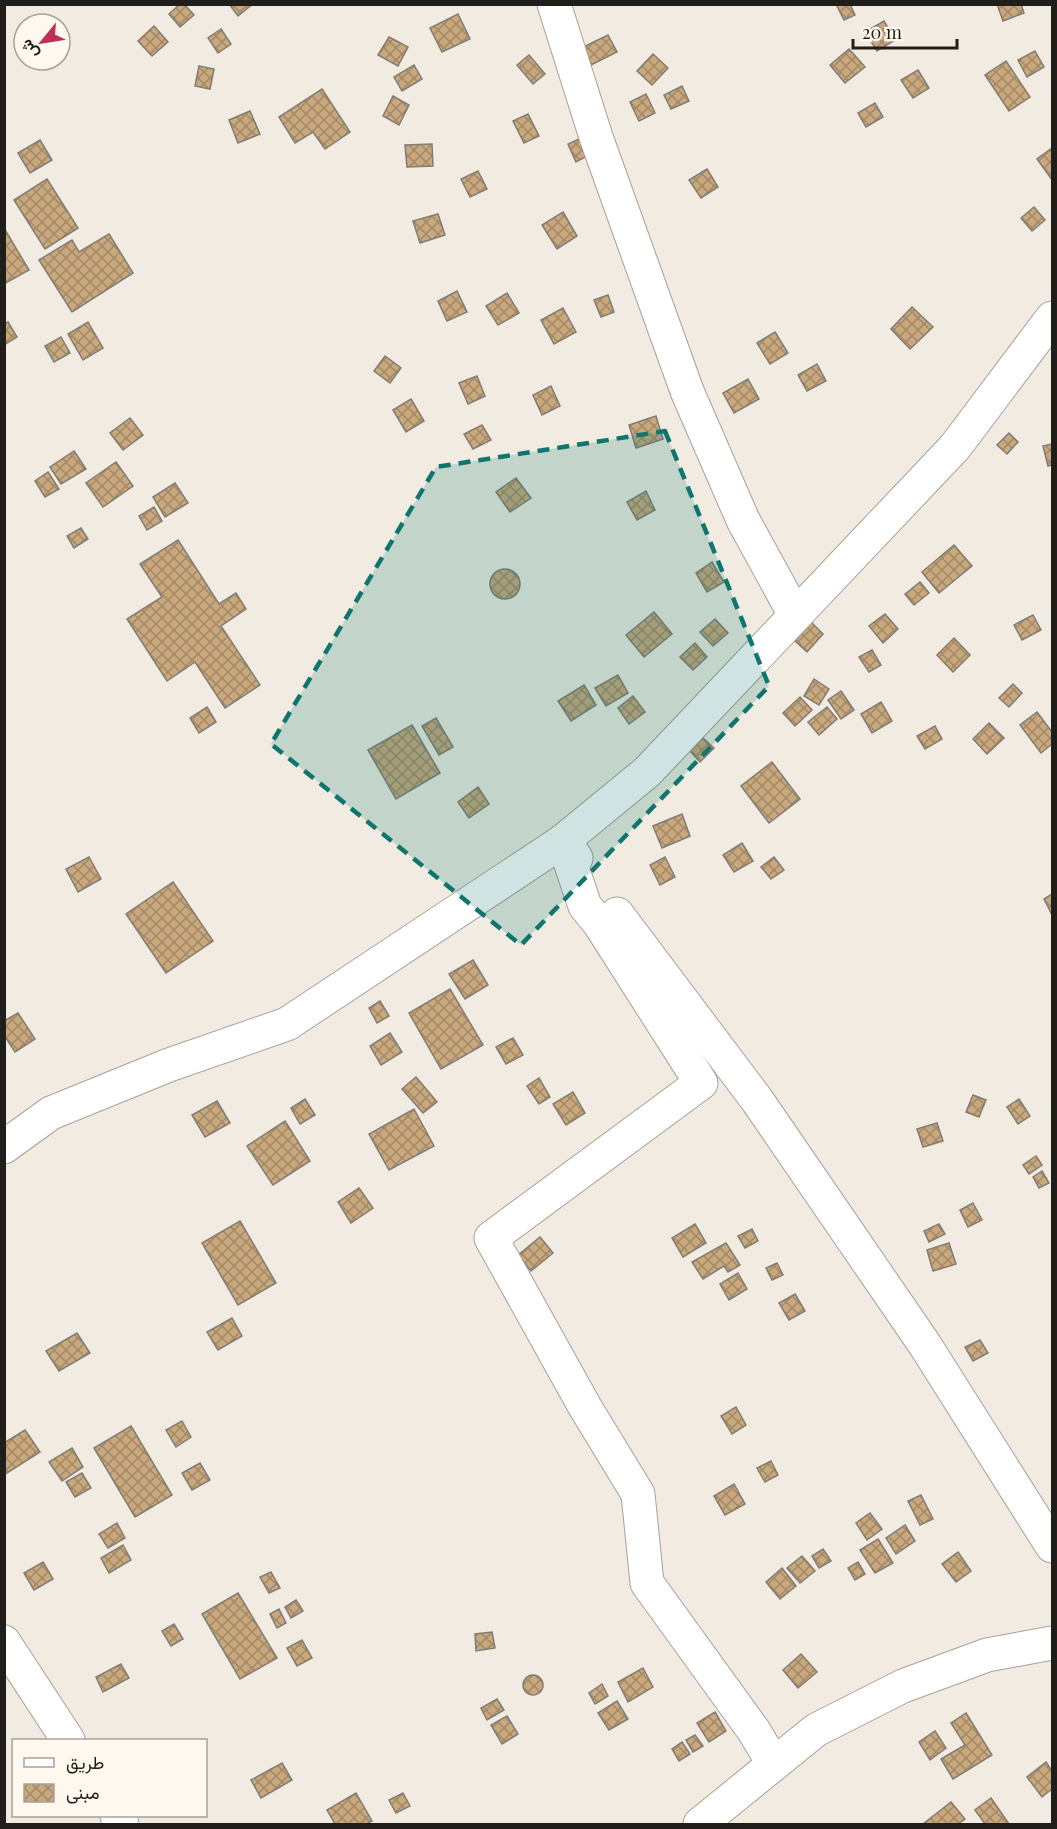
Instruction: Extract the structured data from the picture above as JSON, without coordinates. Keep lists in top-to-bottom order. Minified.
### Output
{"legend":["طريق","مبنى"],"scale_bar":"20 m","north":"bottom left"}
